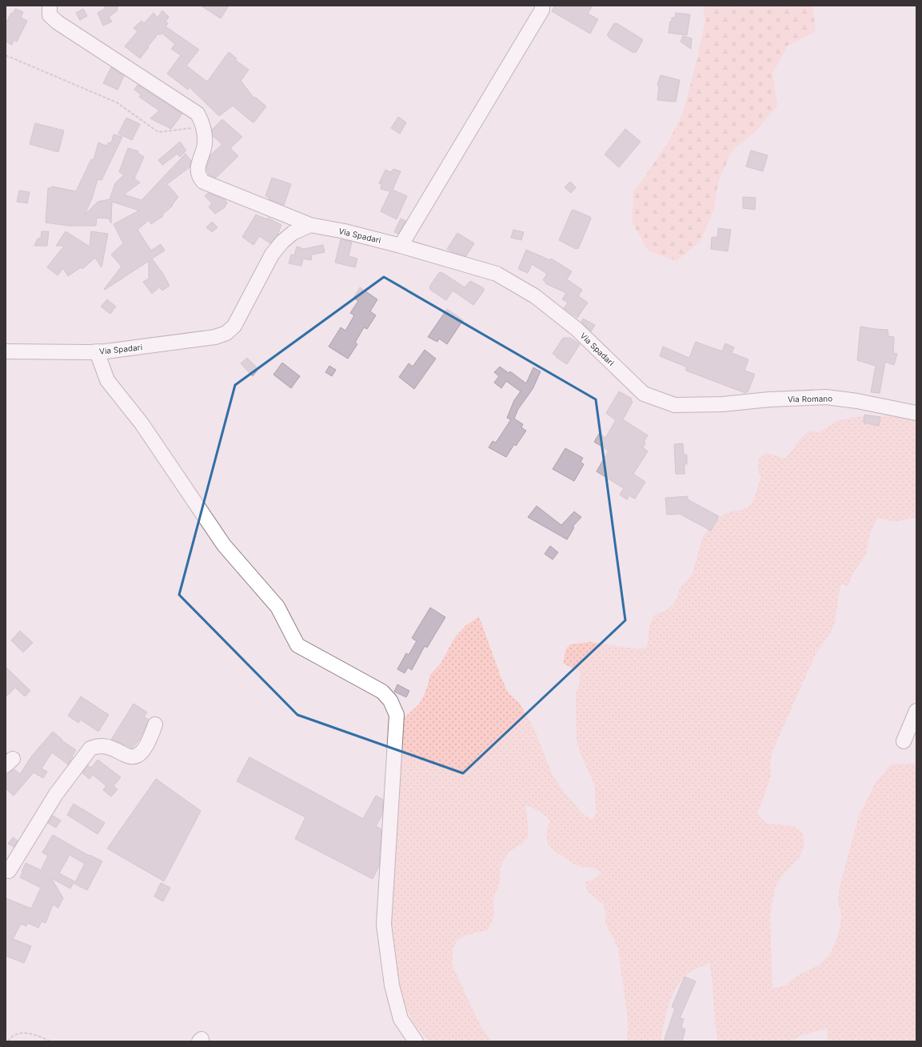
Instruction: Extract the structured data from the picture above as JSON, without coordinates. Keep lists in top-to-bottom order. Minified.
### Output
{"streets":{"street":["Via Spadari","Via Romano"]},"crossings":[["Via Spadari","Via Romano"]]}
